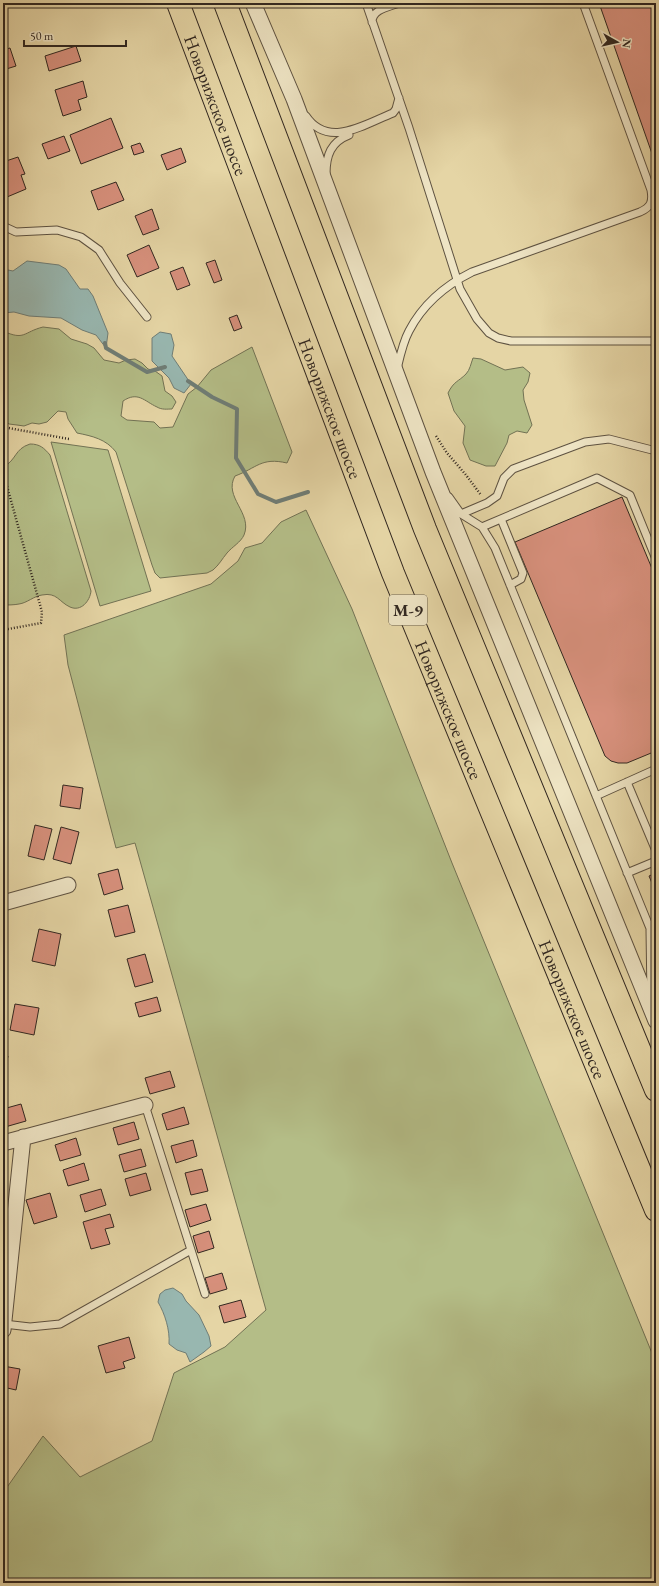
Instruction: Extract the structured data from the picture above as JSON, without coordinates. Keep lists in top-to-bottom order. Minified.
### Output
{"streets":{"highway":["Новорижское шоссе","М-9"]},"scale_bar":"50 m","north":"right"}
